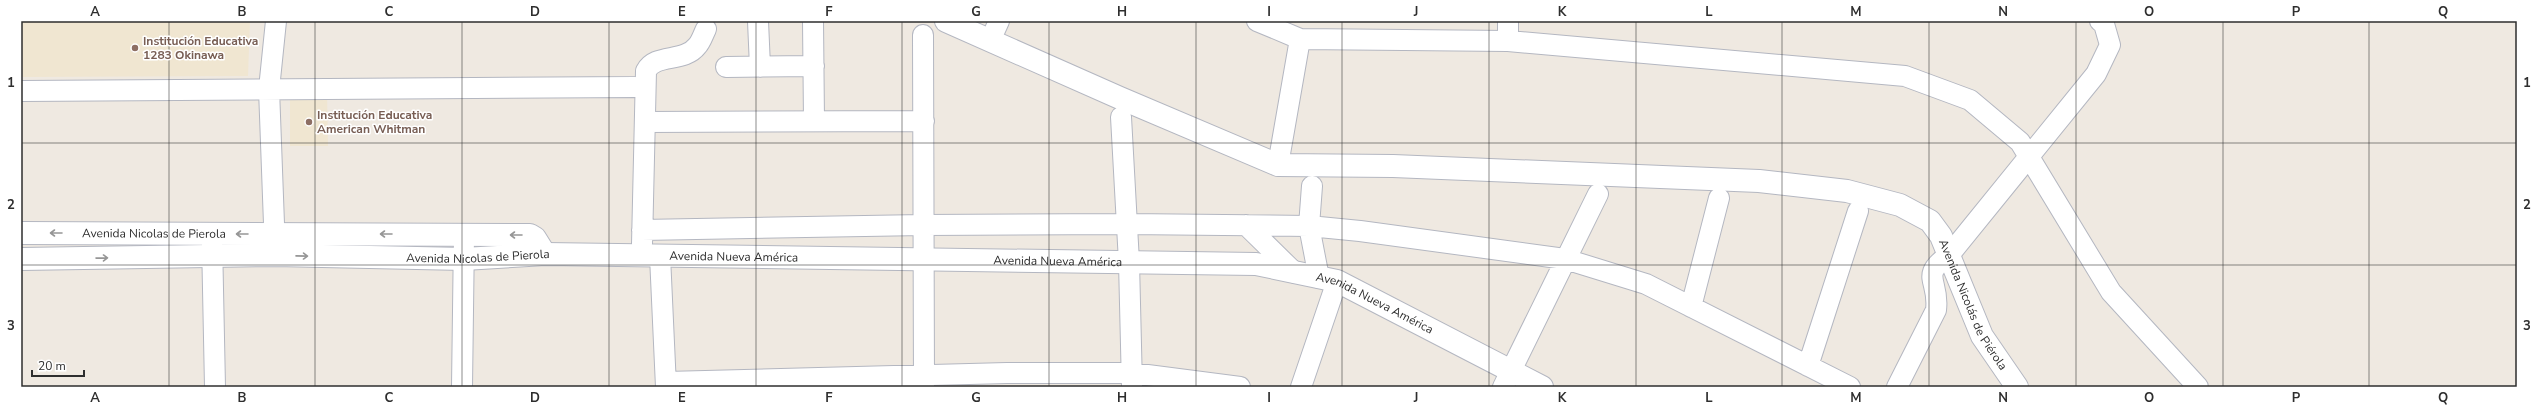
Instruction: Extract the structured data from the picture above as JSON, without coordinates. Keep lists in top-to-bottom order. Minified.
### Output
{"streets":{"street":["Avenida Nicolas de Pierola","Avenida Nueva América","Avenida Nicolás de Piérola"]},"crossings":[["Avenida Nicolas de Pierola","Avenida Nueva América"]],"places":["Institución Educativa 1283 Okinawa","Institución Educativa American Whitman"],"scale_bar":"20 m","grid":{"columns":["A","B","C","D","E","F","G","H","I","J","K","L","M","N","O","P","Q"],"rows":["1","2","3"]}}
